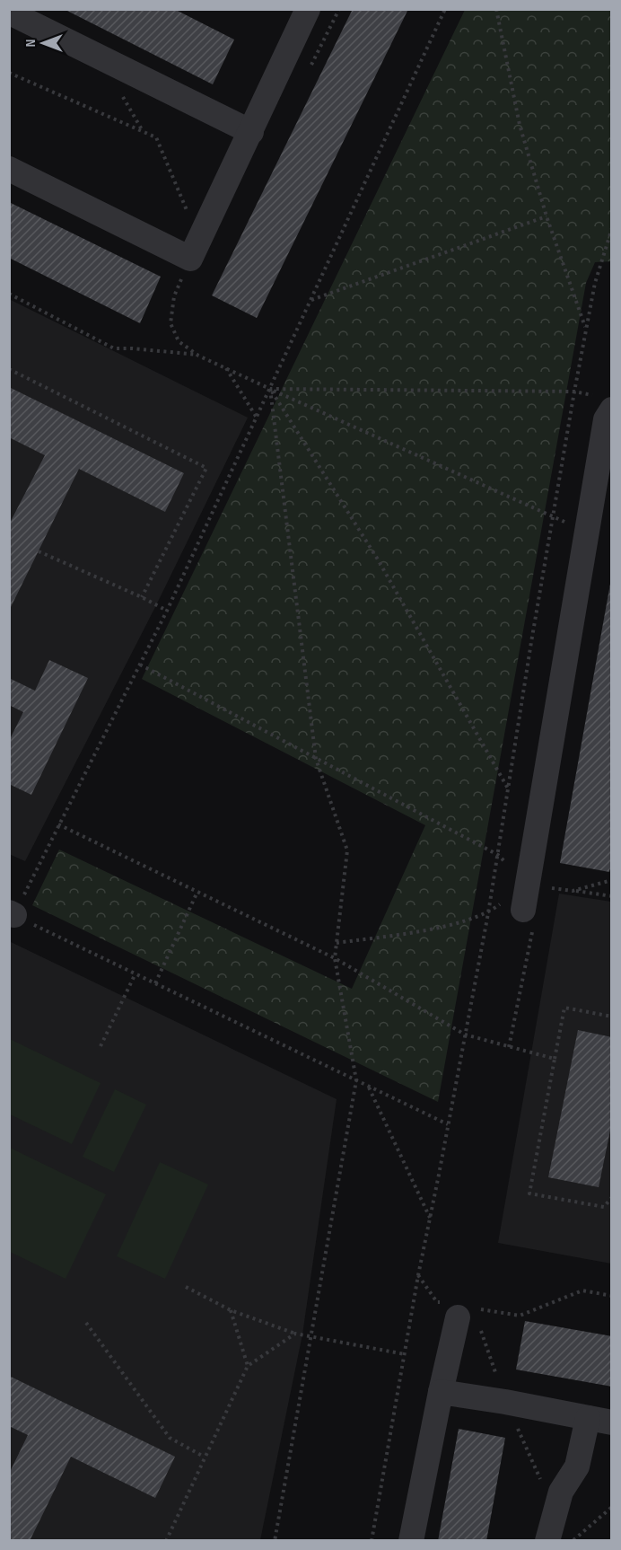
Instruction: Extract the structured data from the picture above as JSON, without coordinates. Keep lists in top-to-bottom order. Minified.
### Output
{"north":"left"}
